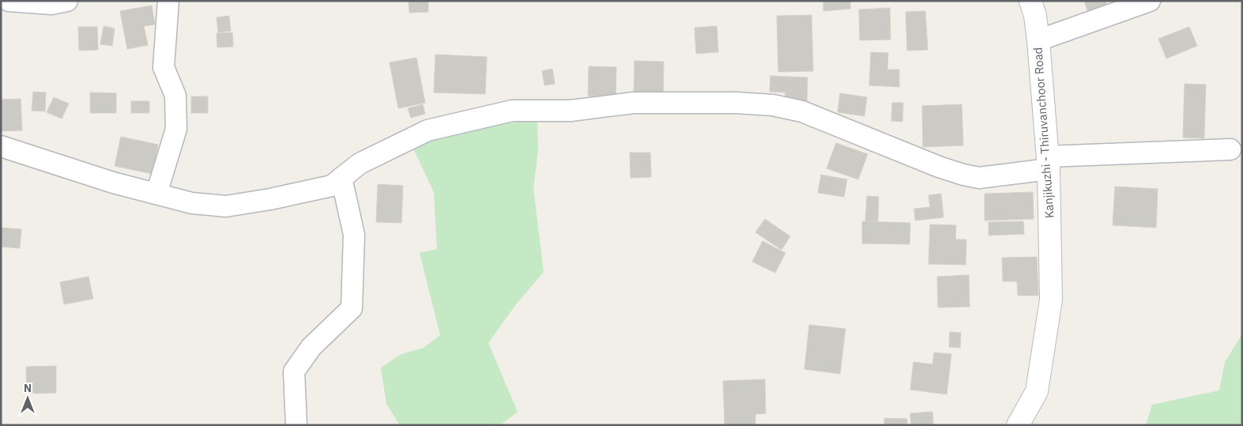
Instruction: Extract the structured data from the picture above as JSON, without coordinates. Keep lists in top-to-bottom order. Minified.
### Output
{"streets":{"main road":["Kanjikuzhi - Thiruvanchoor Road"]},"north":"top"}
